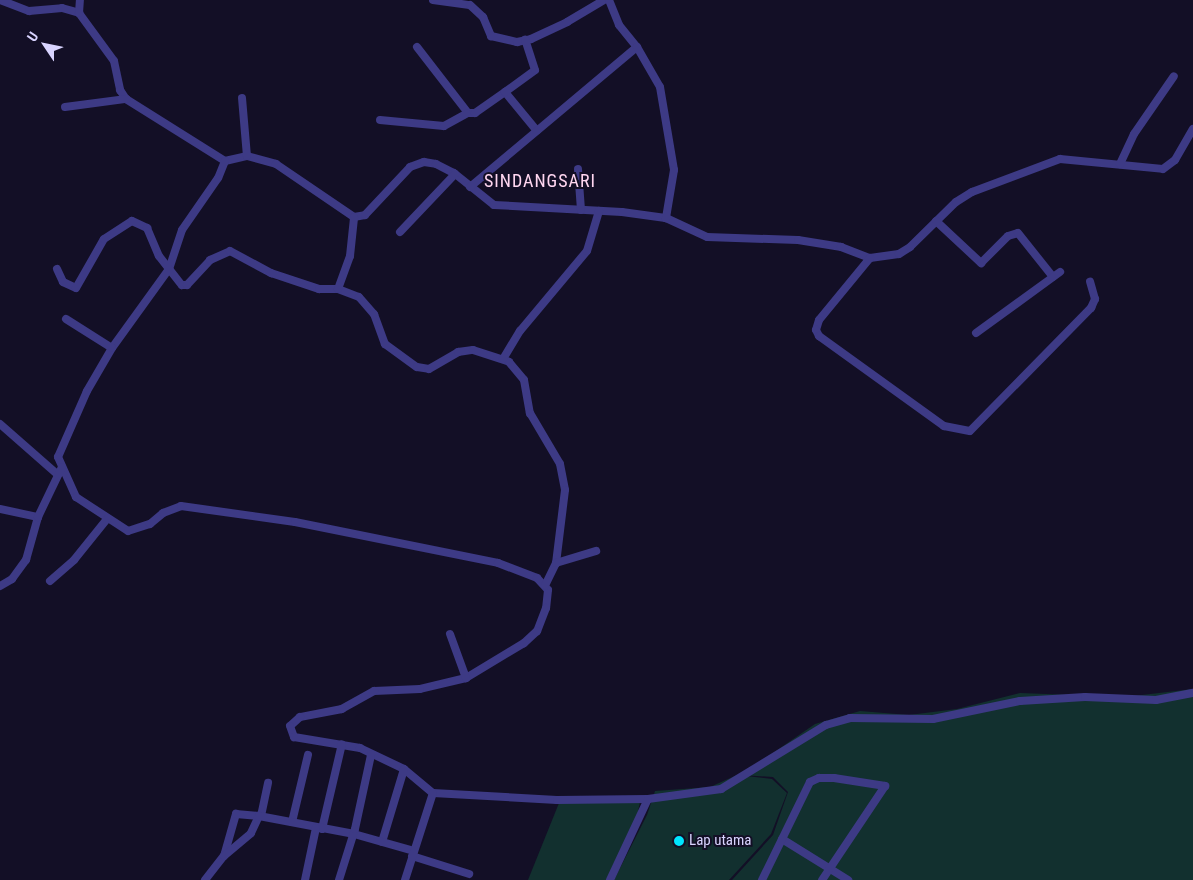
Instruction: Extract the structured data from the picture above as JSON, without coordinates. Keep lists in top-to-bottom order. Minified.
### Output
{"districts":["SINDANGSARI"],"places":["Lap utama"],"north":"top left"}
